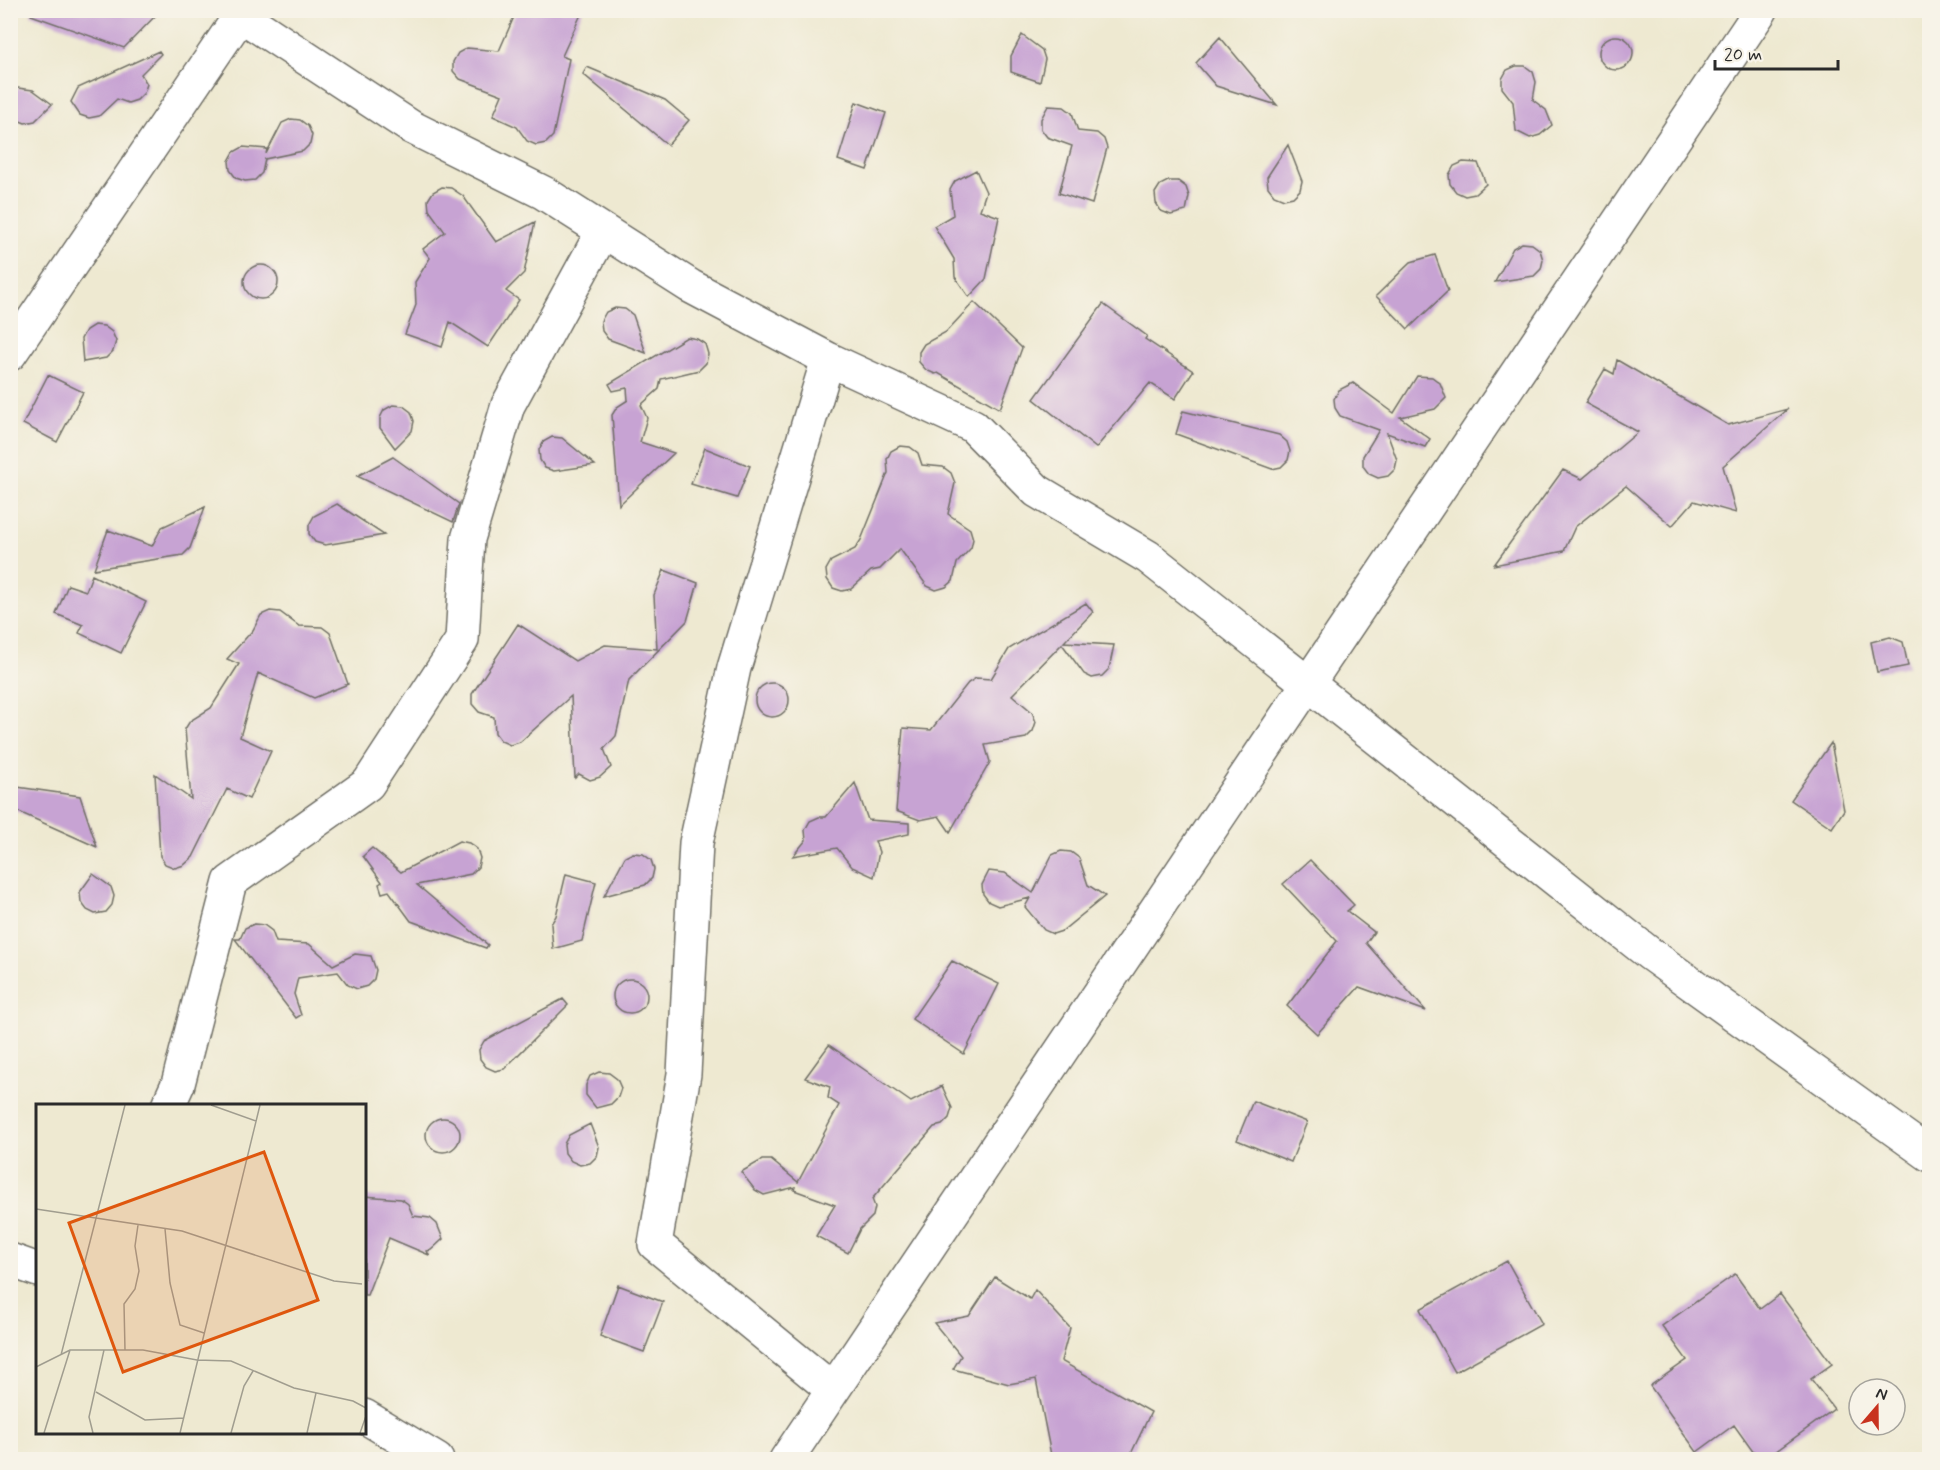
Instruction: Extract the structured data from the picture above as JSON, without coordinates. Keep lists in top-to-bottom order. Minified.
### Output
{"scale_bar":"20 m","north":"top"}
